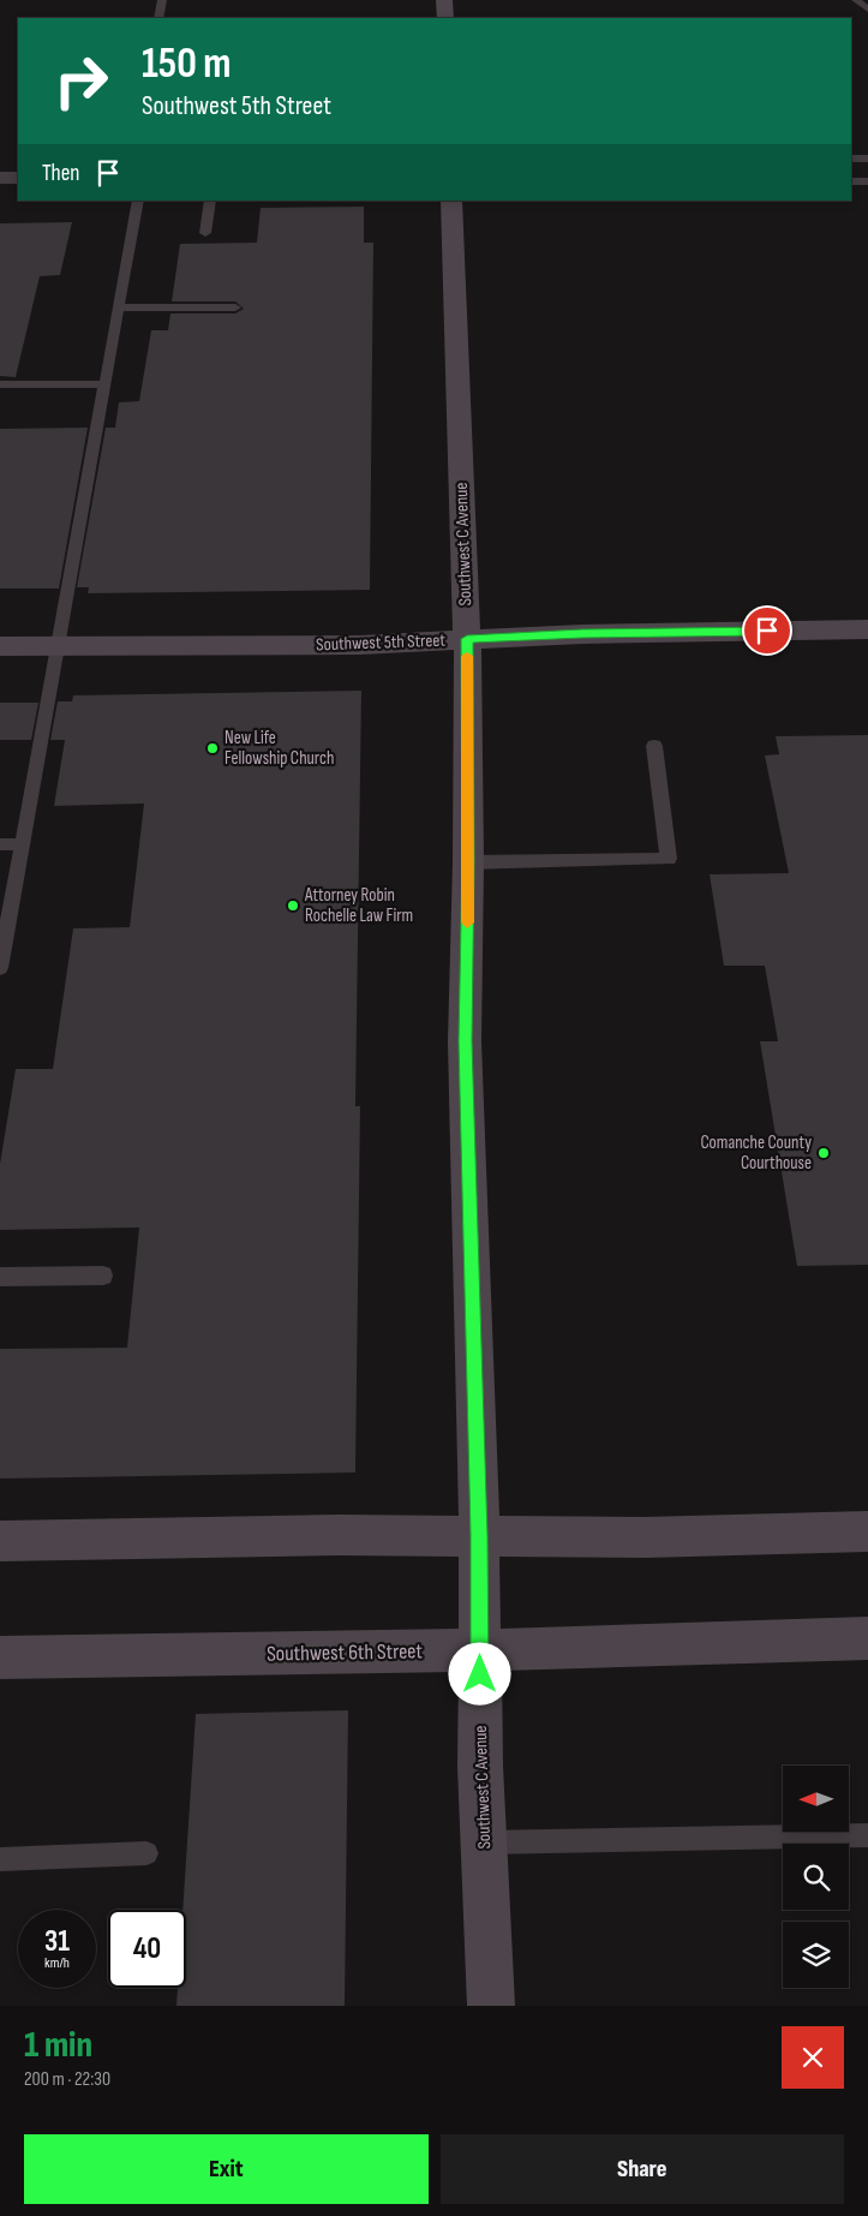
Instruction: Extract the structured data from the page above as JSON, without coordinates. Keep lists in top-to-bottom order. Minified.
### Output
{"streets":{"street":["Southwest C Avenue","Southwest 5th Street","Southwest 6th Street"]},"crossings":[["Southwest C Avenue","Southwest 5th Street"],["Southwest C Avenue","Southwest 6th Street"]],"places":["New Life Fellowship Church","Attorney Robin Rochelle Law Firm","Comanche County Courthouse"],"north":"left","page":{"turn":["150 m","Southwest 5th Street"],"then":"Then","speed":"31 km/h","limit":"40","heading":["1 min","200 m · 22:30"],"buttons":["Exit","Share"]}}
